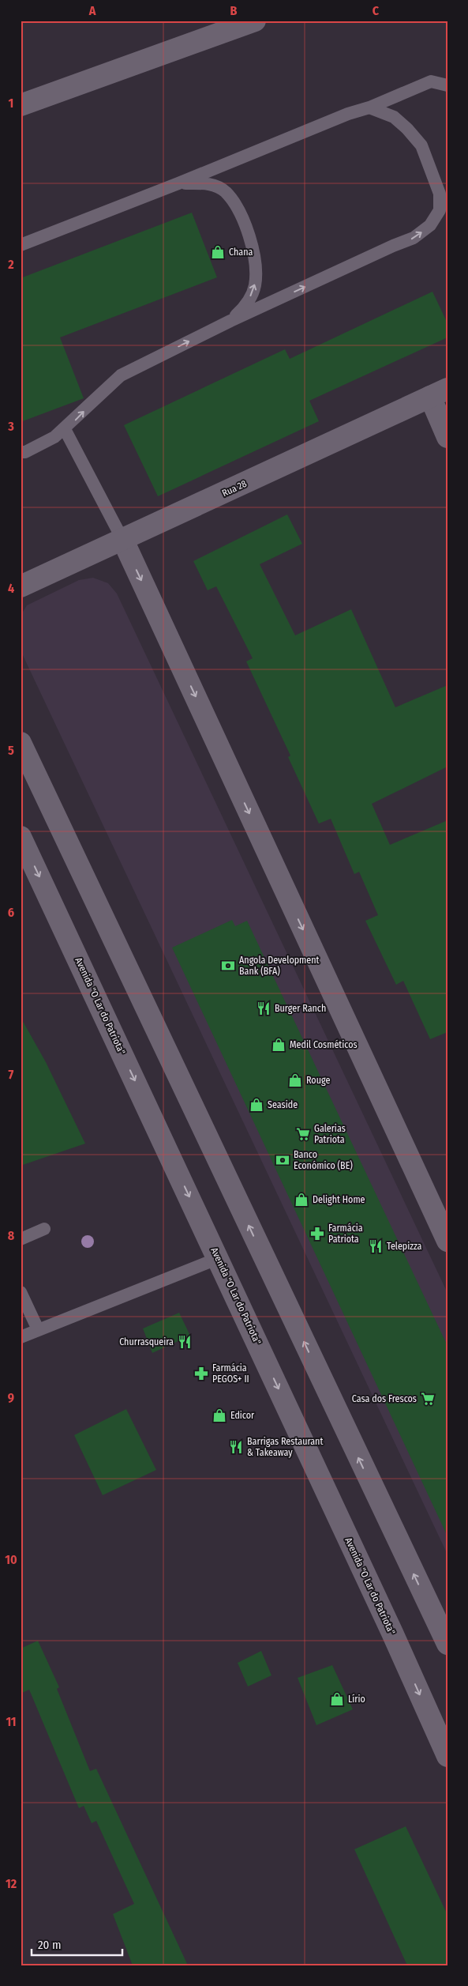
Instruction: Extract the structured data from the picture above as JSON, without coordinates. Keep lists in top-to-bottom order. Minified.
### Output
{"streets":{"main road":["Rua 28","Avenida \"O Lar do Patriota\""]},"places":{"shop":["Chana","Medil Cosméticos","Rouge","Seaside","Delight Home","Edicor","Lírio"],"bank":["Angola Development Bank (BFA)","Banco Económico (BE)"],"restaurant":["Burger Ranch","Telepizza","Churrasqueira","Barrigas Restaurant & Takeaway"],"supermarket":["Galerias Patriota","Casa dos Frescos"],"pharmacy":["Farmácia Patriota","Farmácia PEGOS+ II"]},"scale_bar":"20 m","grid":{"columns":["A","B","C"],"rows":["1","2","3","4","5","6","7","8","9","10","11","12"]}}
